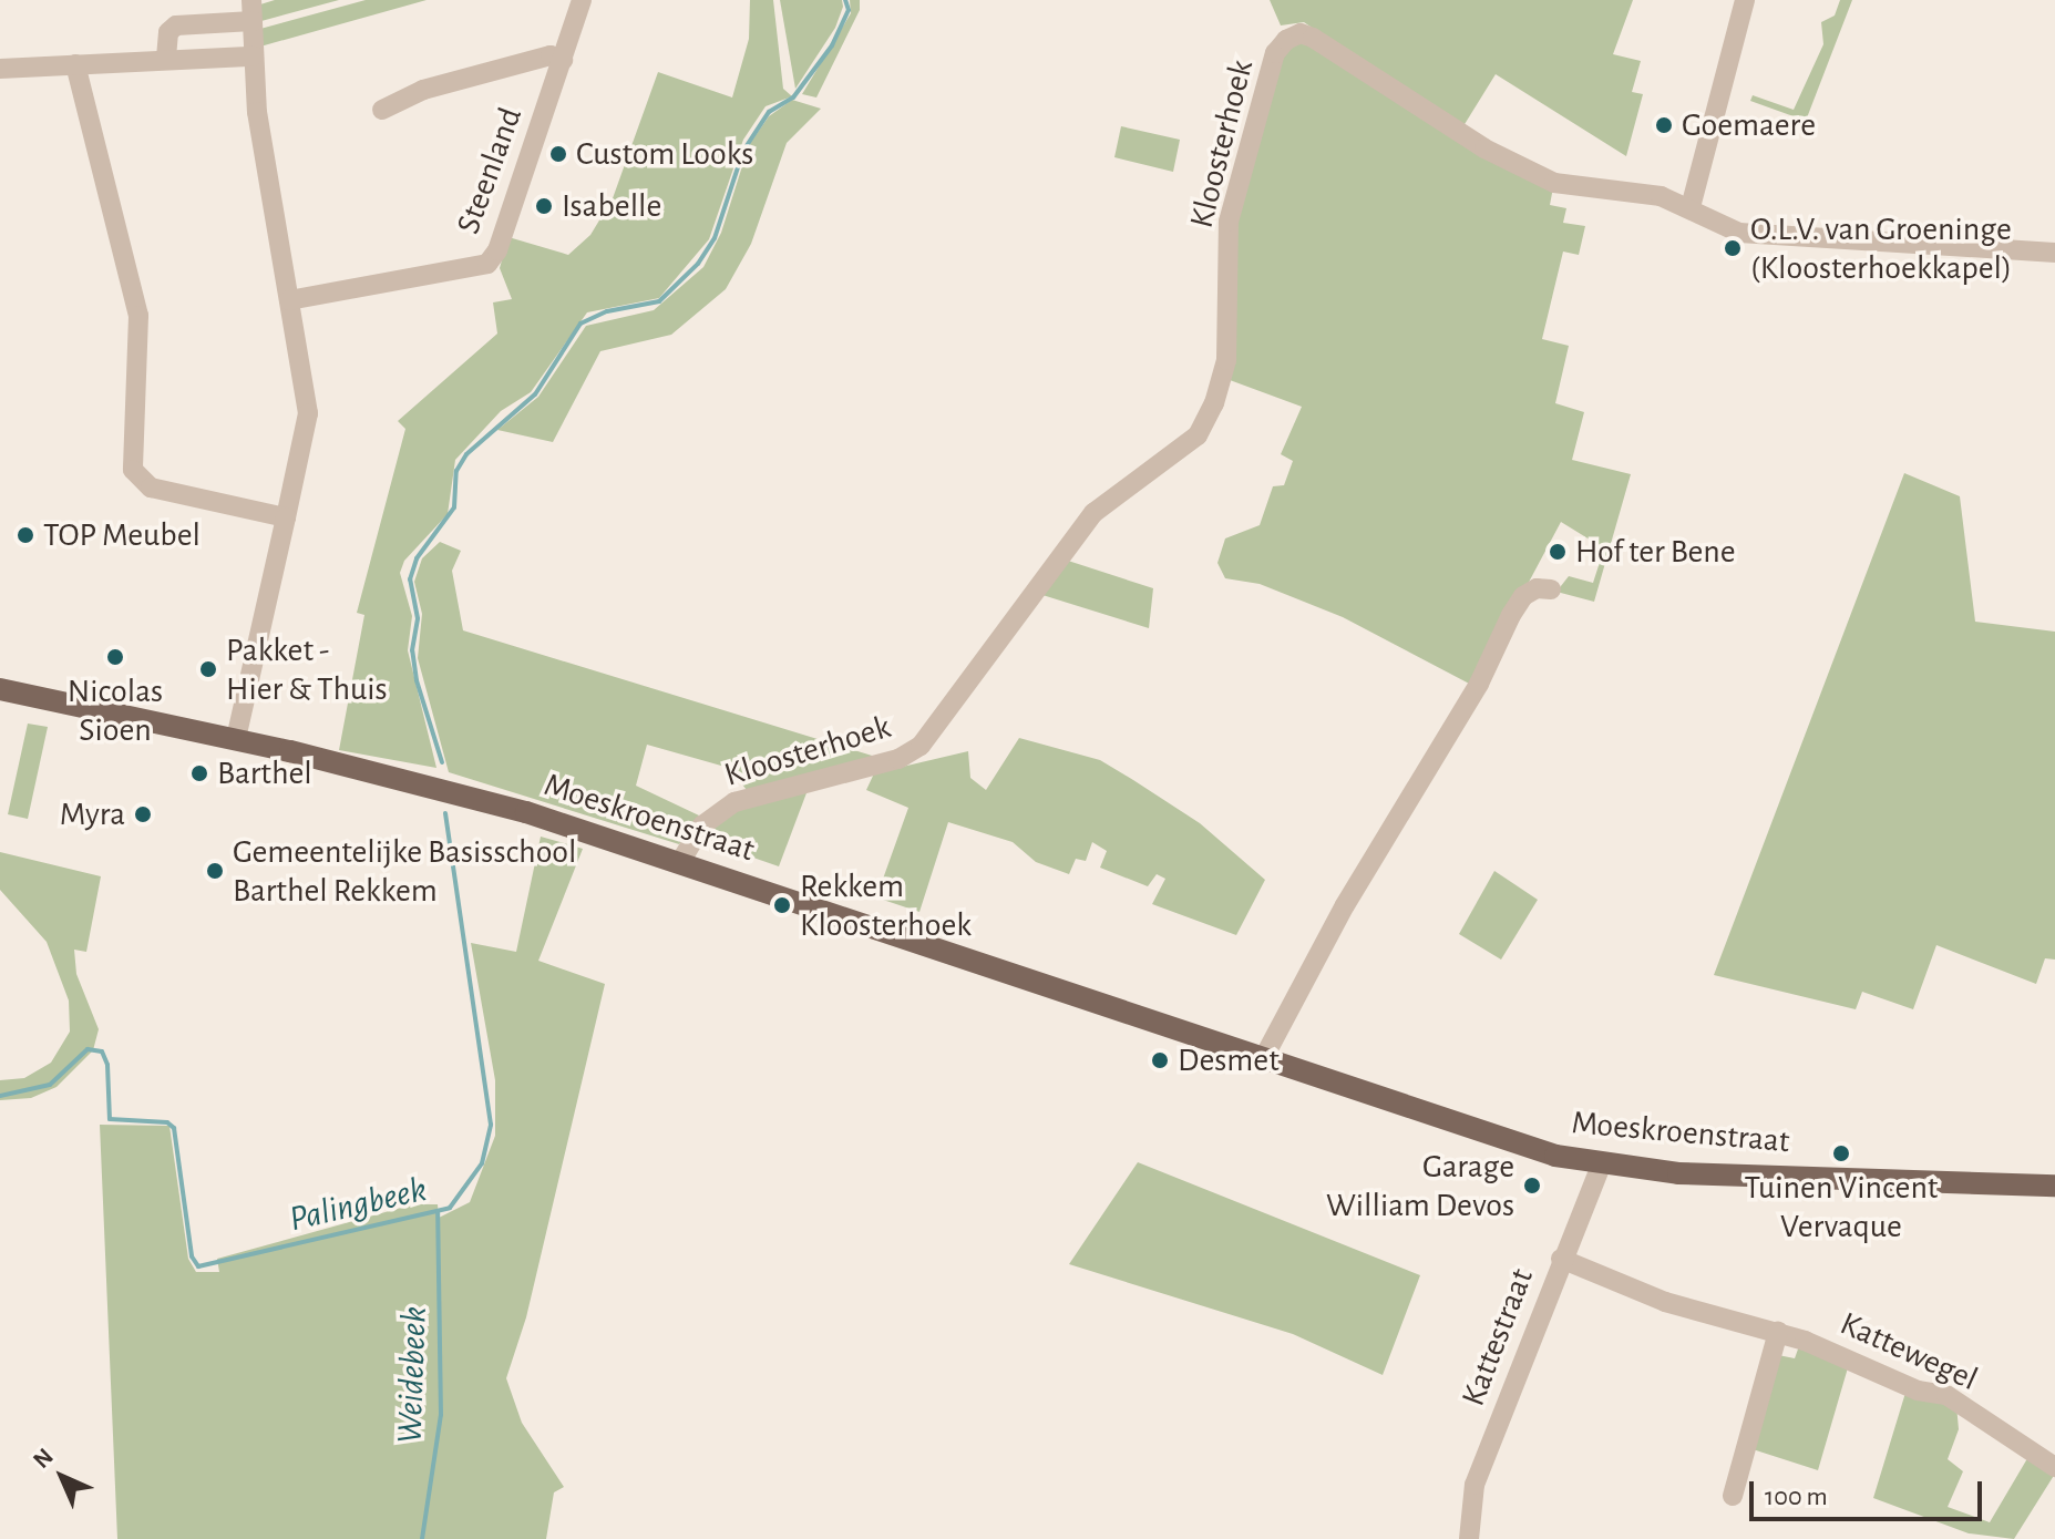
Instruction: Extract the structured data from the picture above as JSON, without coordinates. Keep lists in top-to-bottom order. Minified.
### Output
{"streets":{"main road":["Moeskroenstraat"],"street":["Kloosterhoek","Steenland","Kattestraat","Kattewegel"]},"crossings":[["Kloosterhoek","Moeskroenstraat"],["Moeskroenstraat","Kattestraat"],["Kattestraat","Kattewegel"]],"water":["Palingbeek","Weidebeek"],"places":["Goemaere","Custom Looks","Isabelle","O.L.V. van Groeninge (Kloosterhoekkapel)","TOP Meubel","Hof ter Bene","Nicolas Sioen","Pakket - Hier & Thuis","Barthel","Myra","Gemeentelijke Basisschool Barthel Rekkem","Rekkem Kloosterhoek","Desmet","Tuinen Vincent Vervaque","Garage William Devos"],"scale_bar":"100 m","north":"top left"}
